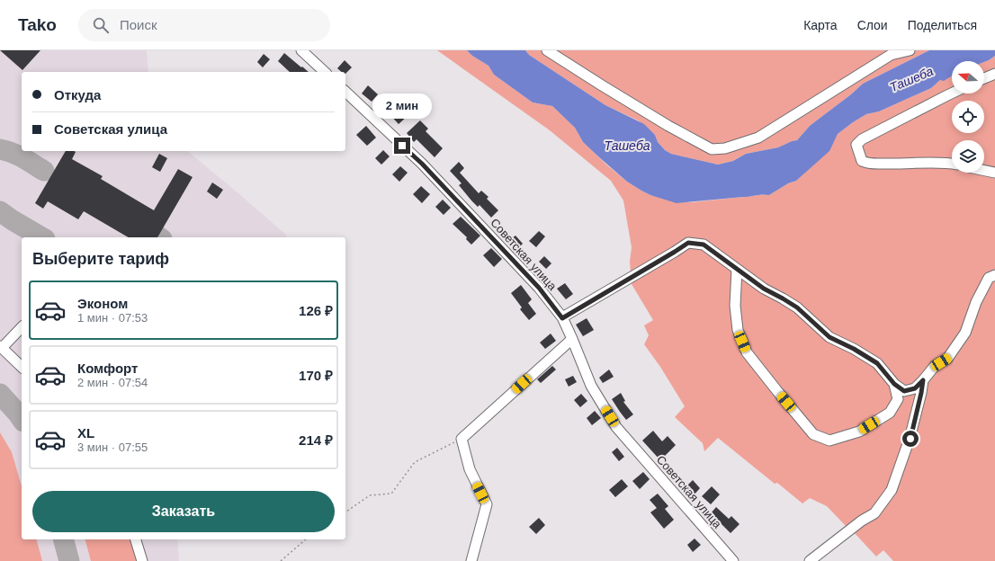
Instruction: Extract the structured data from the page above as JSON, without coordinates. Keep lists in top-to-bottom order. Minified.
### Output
{"streets":{"street":["Советская улица"]},"water":["Ташеба"],"north":"left","page":{"header":"Tako","search":"Поиск","nav":["Карта","Слои","Поделиться"],"banner":["Откуда","Советская улица"],"bubble":"2 мин","heading":"Выберите тариф","list":[{"name":"Эконом","note":"1 мин · 07:53","value":"126 ₽"},{"name":"Комфорт","note":"2 мин · 07:54","value":"170 ₽"},{"name":"XL","note":"3 мин · 07:55","value":"214 ₽"}],"buttons":"Заказать"}}
